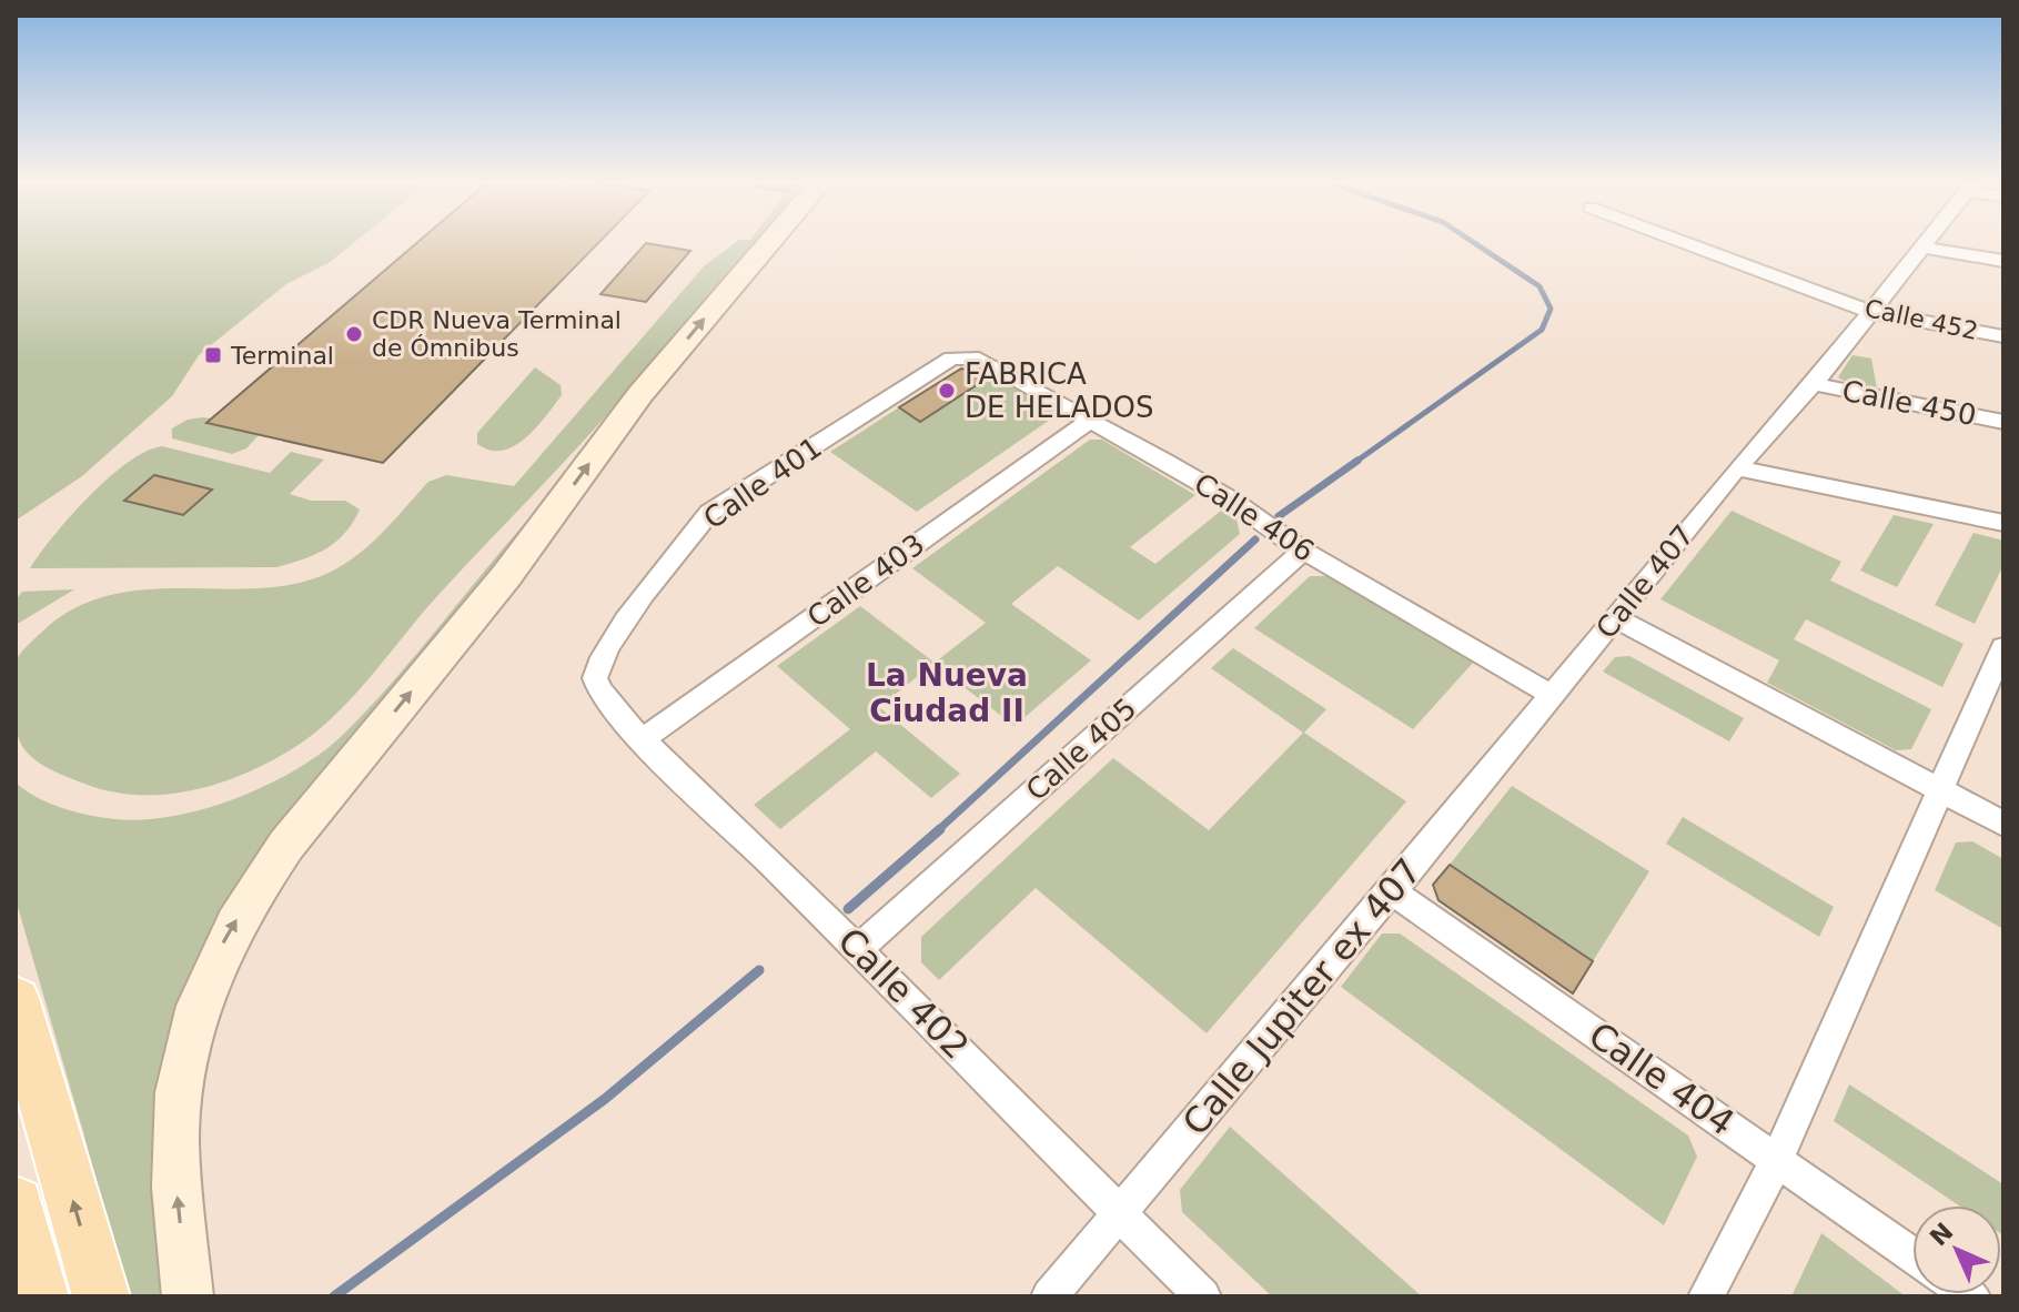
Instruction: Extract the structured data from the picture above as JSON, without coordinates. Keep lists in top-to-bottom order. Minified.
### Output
{"streets":{"street":["Calle 452","Calle 450","Calle 401","Calle 406","Calle 403","Calle 407","Calle 405","Calle 402","Calle Jupiter ex 407","Calle 404"]},"crossings":[["Calle 401","Calle 406"],["Calle 401","Calle 402"],["Calle 406","Calle 403"],["Calle 406","Calle 407"],["Calle 406","Calle 405"],["Calle 406","Calle Jupiter ex 407"],["Calle 403","Calle 402"],["Calle 407","Calle Jupiter ex 407"],["Calle 405","Calle 402"],["Calle 402","Calle Jupiter ex 407"],["Calle Jupiter ex 407","Calle 404"]],"districts":["La Nueva Ciudad II"],"places":{"other":["CDR Nueva Terminal de Ómnibus","FABRICA DE HELADOS"],"transit":["Terminal"]},"north":"top left"}
